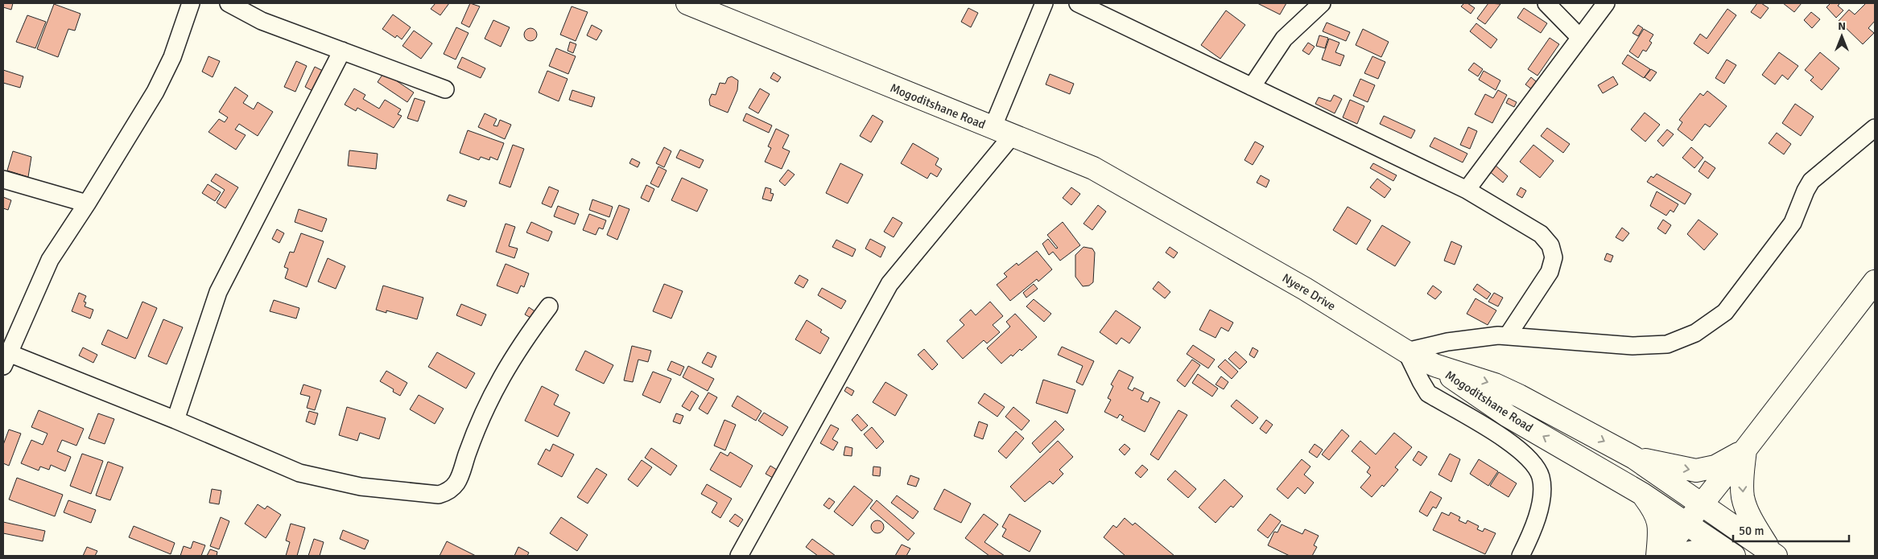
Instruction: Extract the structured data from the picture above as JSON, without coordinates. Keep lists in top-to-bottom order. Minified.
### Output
{"streets":{"main road":["Mogoditshane Road","Nyere Drive"]},"crossings":[["Mogoditshane Road","Nyere Drive"]],"scale_bar":"50 m","north":"top"}
